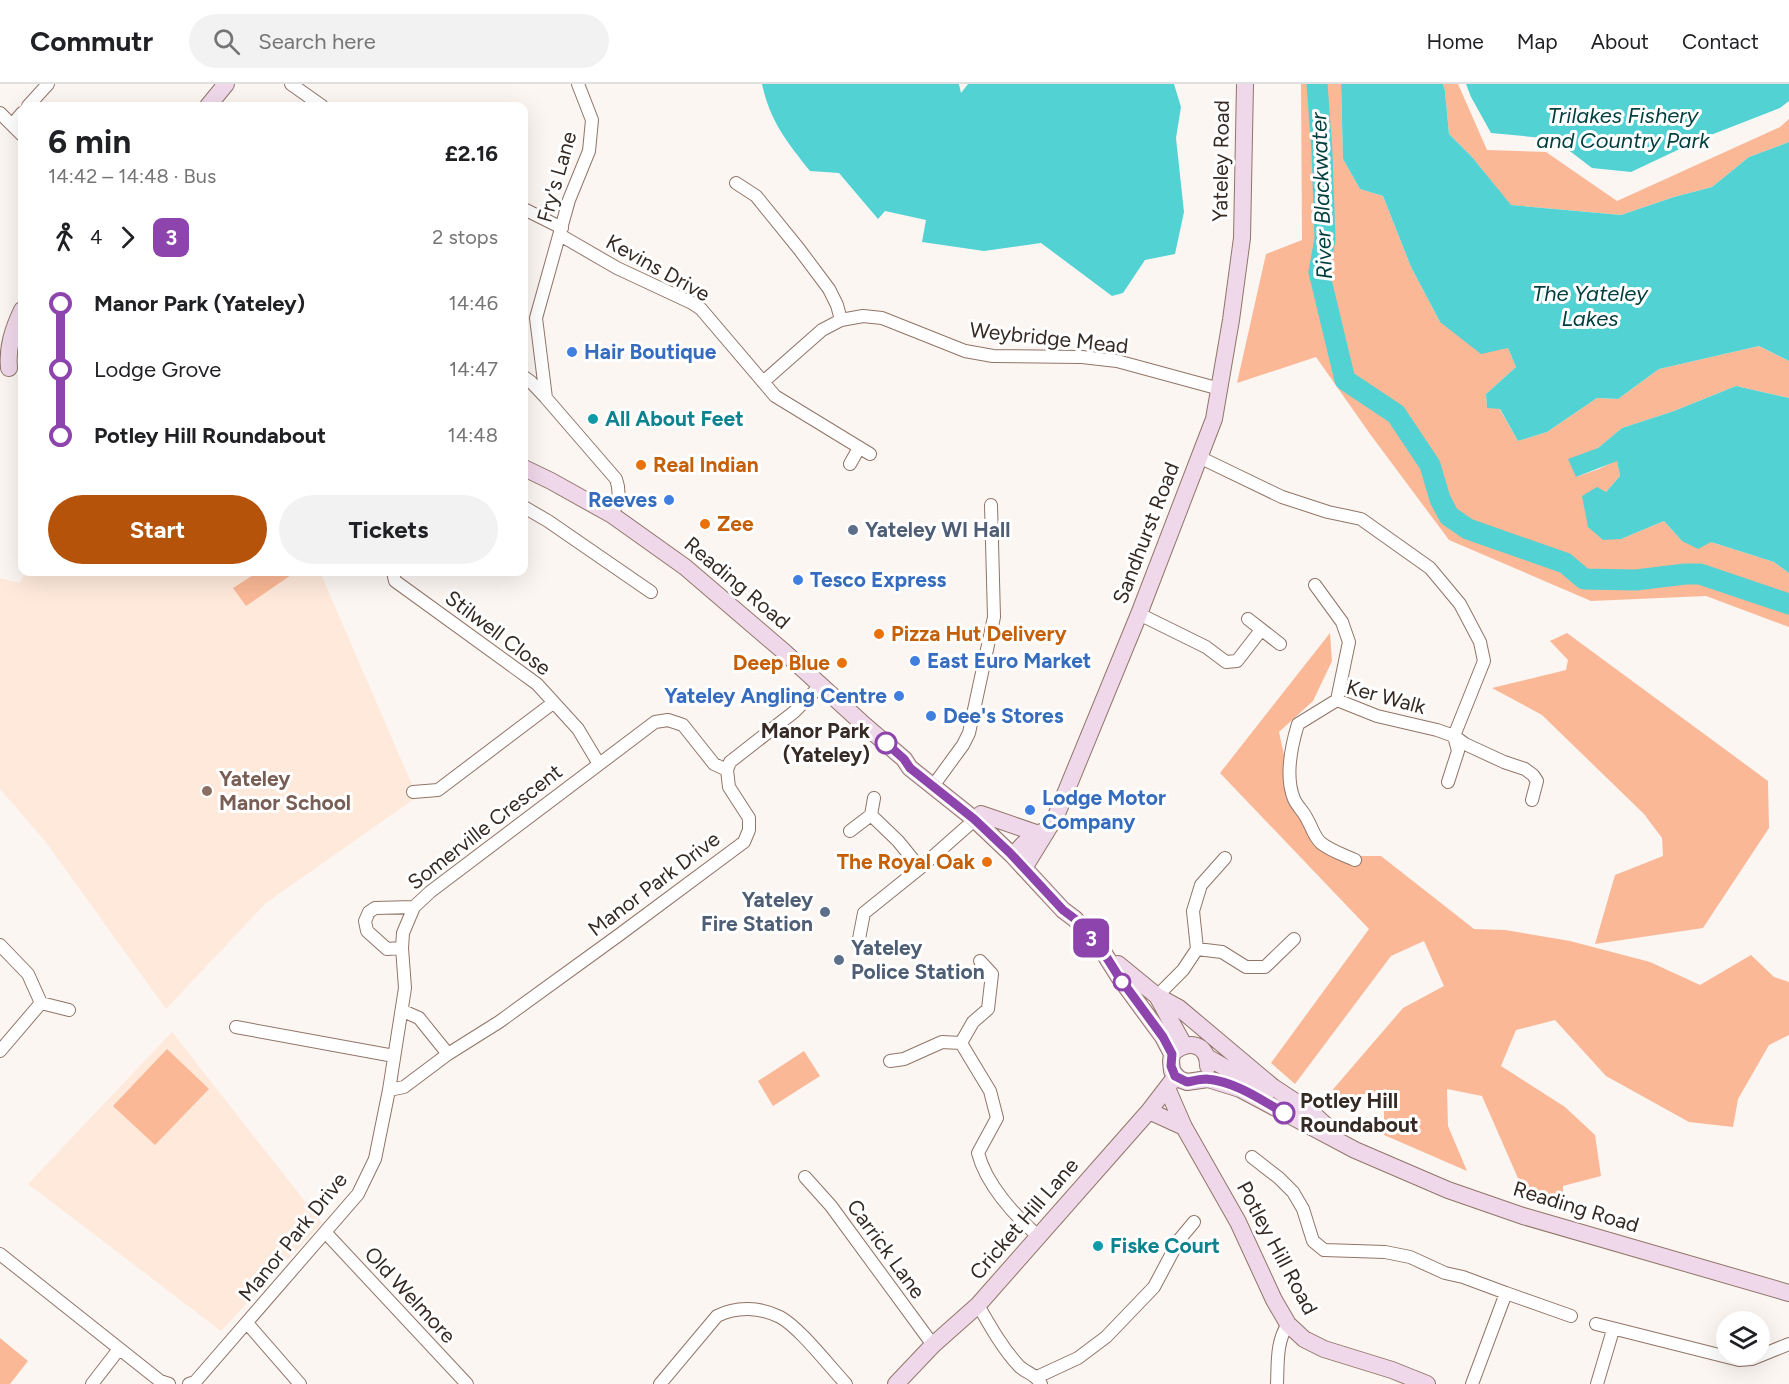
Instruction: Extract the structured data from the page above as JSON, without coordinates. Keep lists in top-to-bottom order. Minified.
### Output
{"streets":{"main road":["Yateley Road","Sandhurst Road","Reading Road","Cricket Hill Lane","Potley Hill Road"],"street":["Fry's Lane","Kevins Drive","Weybridge Mead","Stilwell Close","Ker Walk","Somerville Crescent","Manor Park Drive","Carrick Lane","Old Welmore"]},"crossings":[["Yateley Road","Sandhurst Road"],["Fry's Lane","Kevins Drive"],["Kevins Drive","Weybridge Mead"],["Weybridge Mead","Sandhurst Road"],["Sandhurst Road","Reading Road"],["Reading Road","Cricket Hill Lane"],["Reading Road","Potley Hill Road"],["Stilwell Close","Somerville Crescent"],["Somerville Crescent","Manor Park Drive"],["Manor Park Drive","Old Welmore"],["Cricket Hill Lane","Potley Hill Road"],["Cricket Hill Lane","Carrick Lane"]],"water":["Trilakes Fishery and Country Park","River Blackwater","The Yateley Lakes"],"places":["Hair Boutique","All About Feet","Real Indian","Reeves","Zee","Yateley WI Hall","Tesco Express","Pizza Hut Delivery","East Euro Market","Deep Blue","Yateley Angling Centre","Dee's Stores","Manor Park (Yateley)","Yateley Manor School","Lodge Motor Company","The Royal Oak","Yateley Fire Station","Yateley Police Station","Potley Hill Roundabout","Fiske Court"],"lines":["bus line 3"],"page":{"header":"Commutr","search":"Search here","nav":["Home","Map","About","Contact"],"on_map":"3","heading":["6 min","14:42 – 14:48 · Bus","£2.16"],"legs":["4","3","2 stops"],"list":[{"name":"Manor Park (Yateley)","value":"14:46"},{"name":"Lodge Grove","value":"14:47"},{"name":"Potley Hill Roundabout","value":"14:48"}],"buttons":["Start","Tickets"]}}
